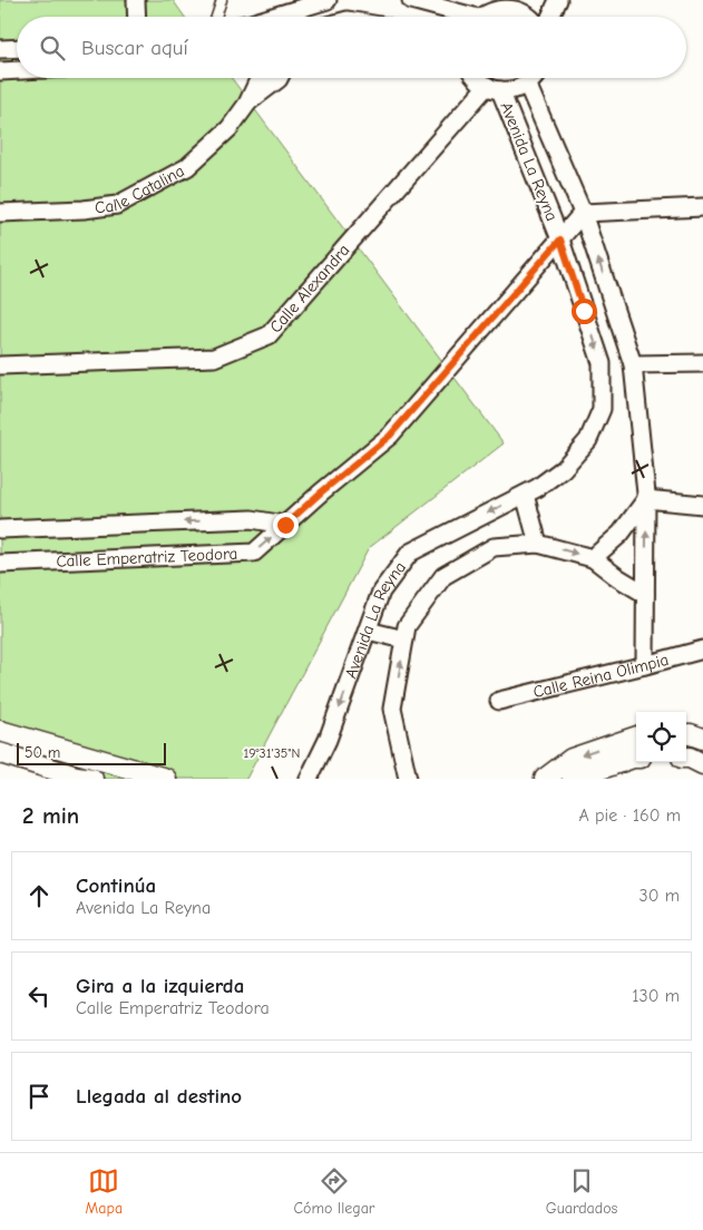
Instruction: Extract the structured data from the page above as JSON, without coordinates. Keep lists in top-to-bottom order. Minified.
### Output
{"streets":{"street":["Avenida La Reyna","Calle Catalina","Calle Alexandra","Calle Emperatriz Teodora","Calle Reina Olimpia"]},"crossings":[["Avenida La Reyna","Calle Alexandra"],["Avenida La Reyna","Calle Emperatriz Teodora"],["Avenida La Reyna","Calle Reina Olimpia"]],"scale_bar":"50 m","page":{"search":"Buscar aquí","scale":"50 m","heading":["2 min","A pie · 160 m"],"list":[["Continúa","Avenida La Reyna","30 m"],["Gira a la izquierda","Calle Emperatriz Teodora","130 m"],"Llegada al destino"],"nav":["Mapa","Cómo llegar","Guardados"]},"coordinates":["19°31'35\"N"]}
